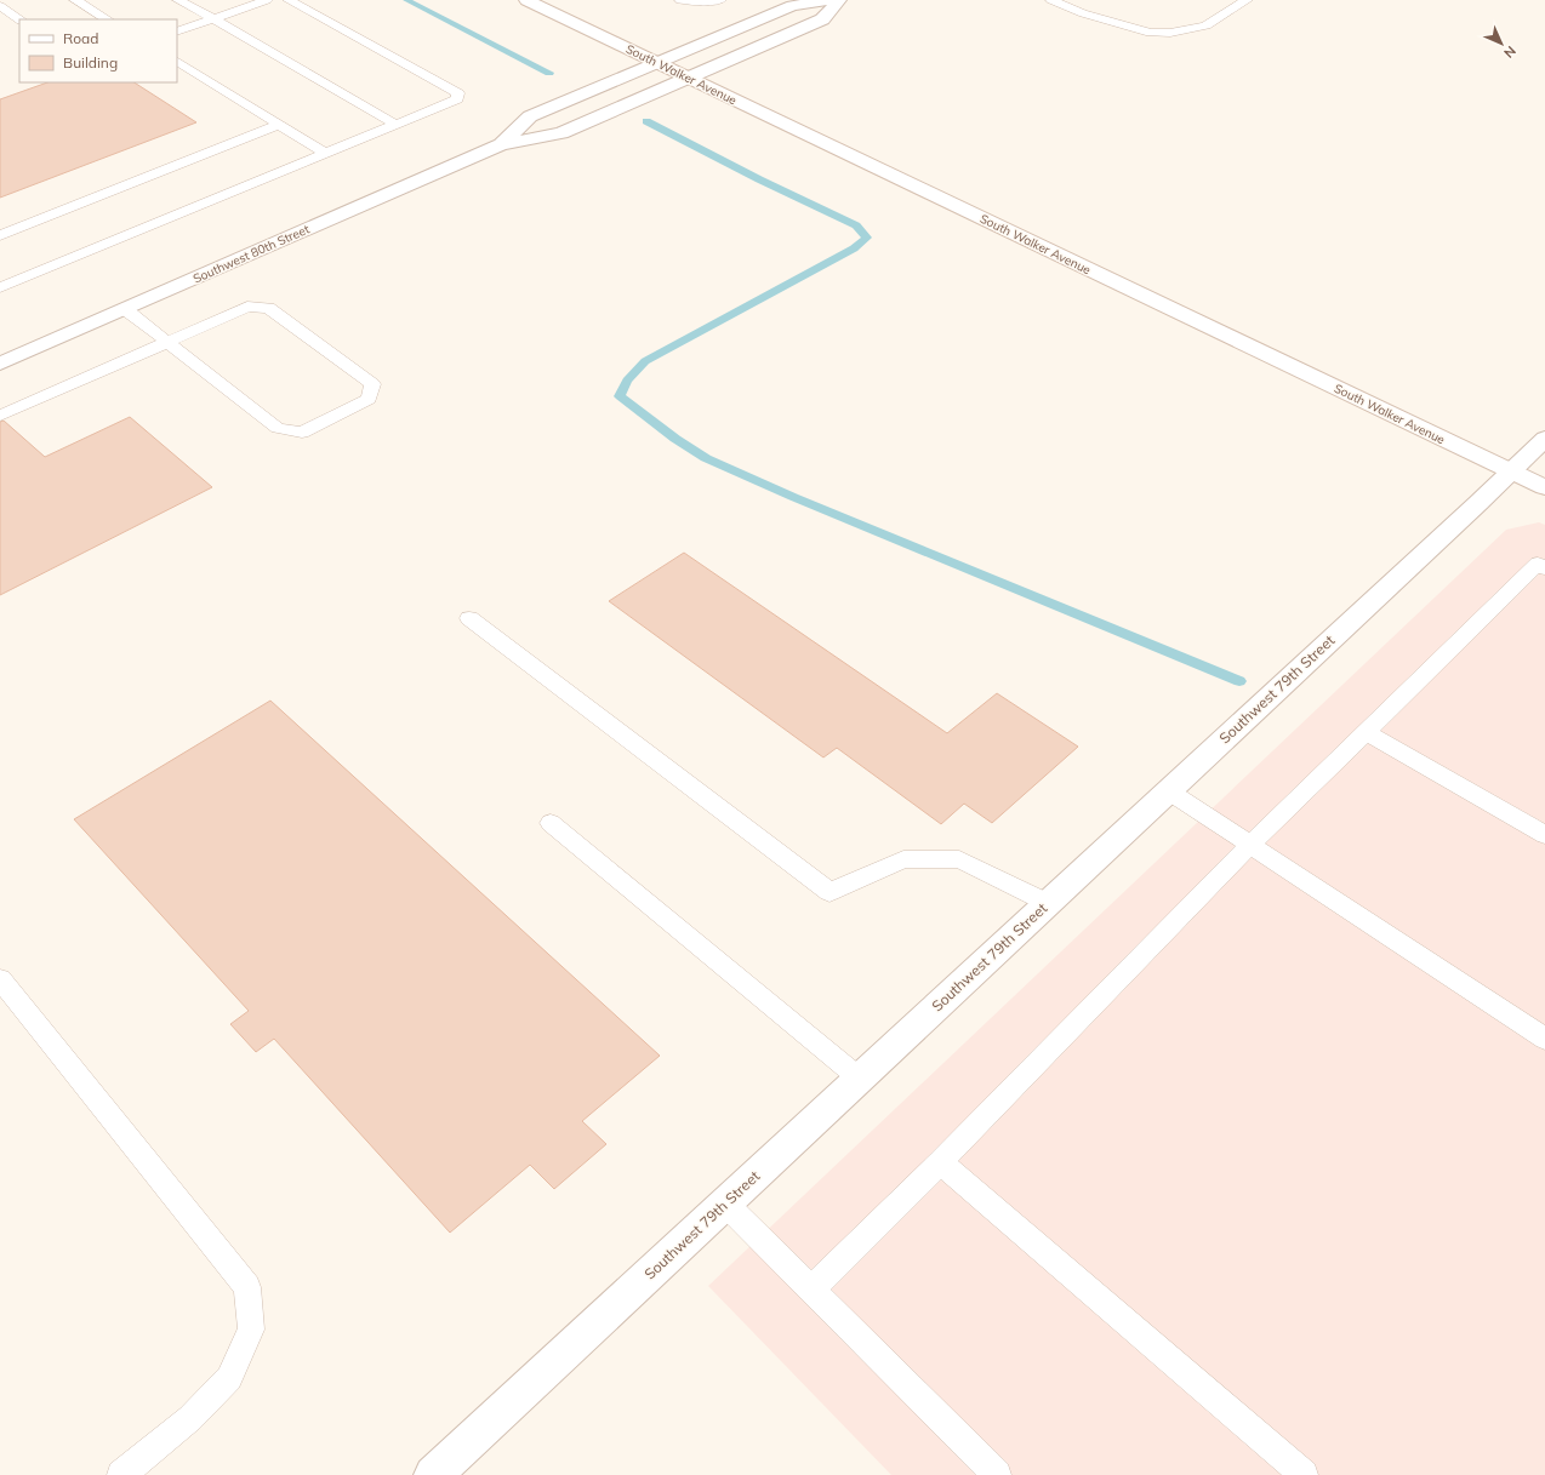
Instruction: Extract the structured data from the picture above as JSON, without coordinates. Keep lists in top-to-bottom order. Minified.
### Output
{"streets":{"street":["South Walker Avenue","Southwest 80th Street","Southwest 79th Street"]},"crossings":[["South Walker Avenue","Southwest 80th Street"],["South Walker Avenue","Southwest 79th Street"]],"legend":["Road","Building"],"north":"bottom right"}
